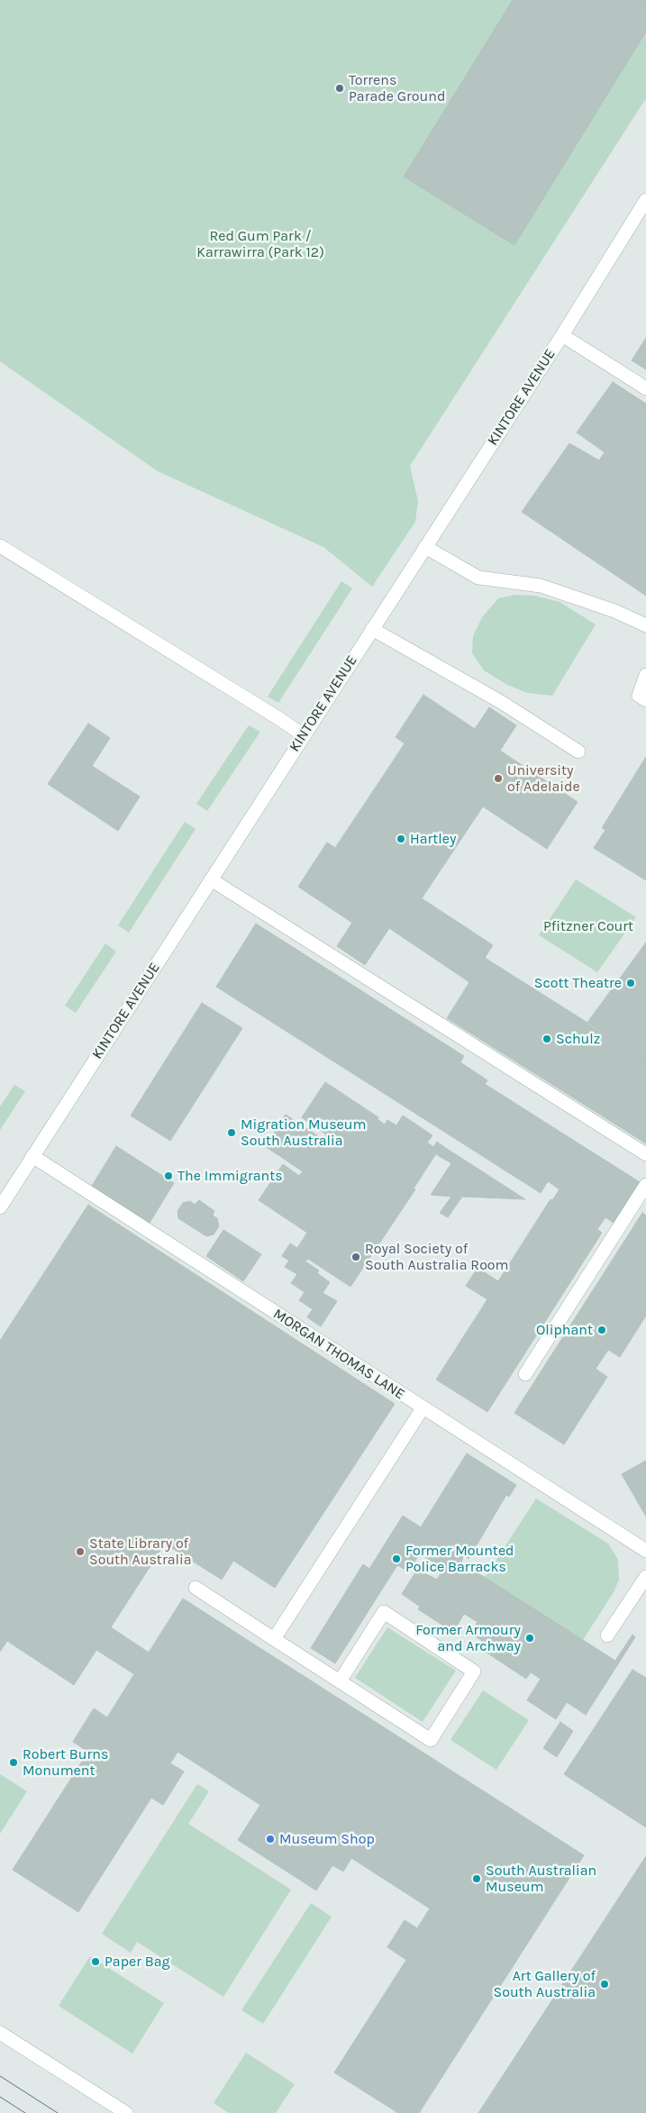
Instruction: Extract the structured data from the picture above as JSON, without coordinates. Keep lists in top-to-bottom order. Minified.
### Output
{"streets":{"street":["KINTORE AVENUE","MORGAN THOMAS LANE"]},"crossings":[["KINTORE AVENUE","MORGAN THOMAS LANE"]],"parks":["Red Gum Park / Karrawirra (Park 12)","Pfitzner Court"],"places":["Torrens Parade Ground","University of Adelaide","Hartley","Scott Theatre","Schulz","Migration Museum South Australia","The Immigrants","Royal Society of South Australia Room","Oliphant","State Library of South Australia","Former Mounted Police Barracks","Former Armoury and Archway","Robert Burns Monument","Museum Shop","South Australian Museum","Paper Bag","Art Gallery of South Australia"]}
